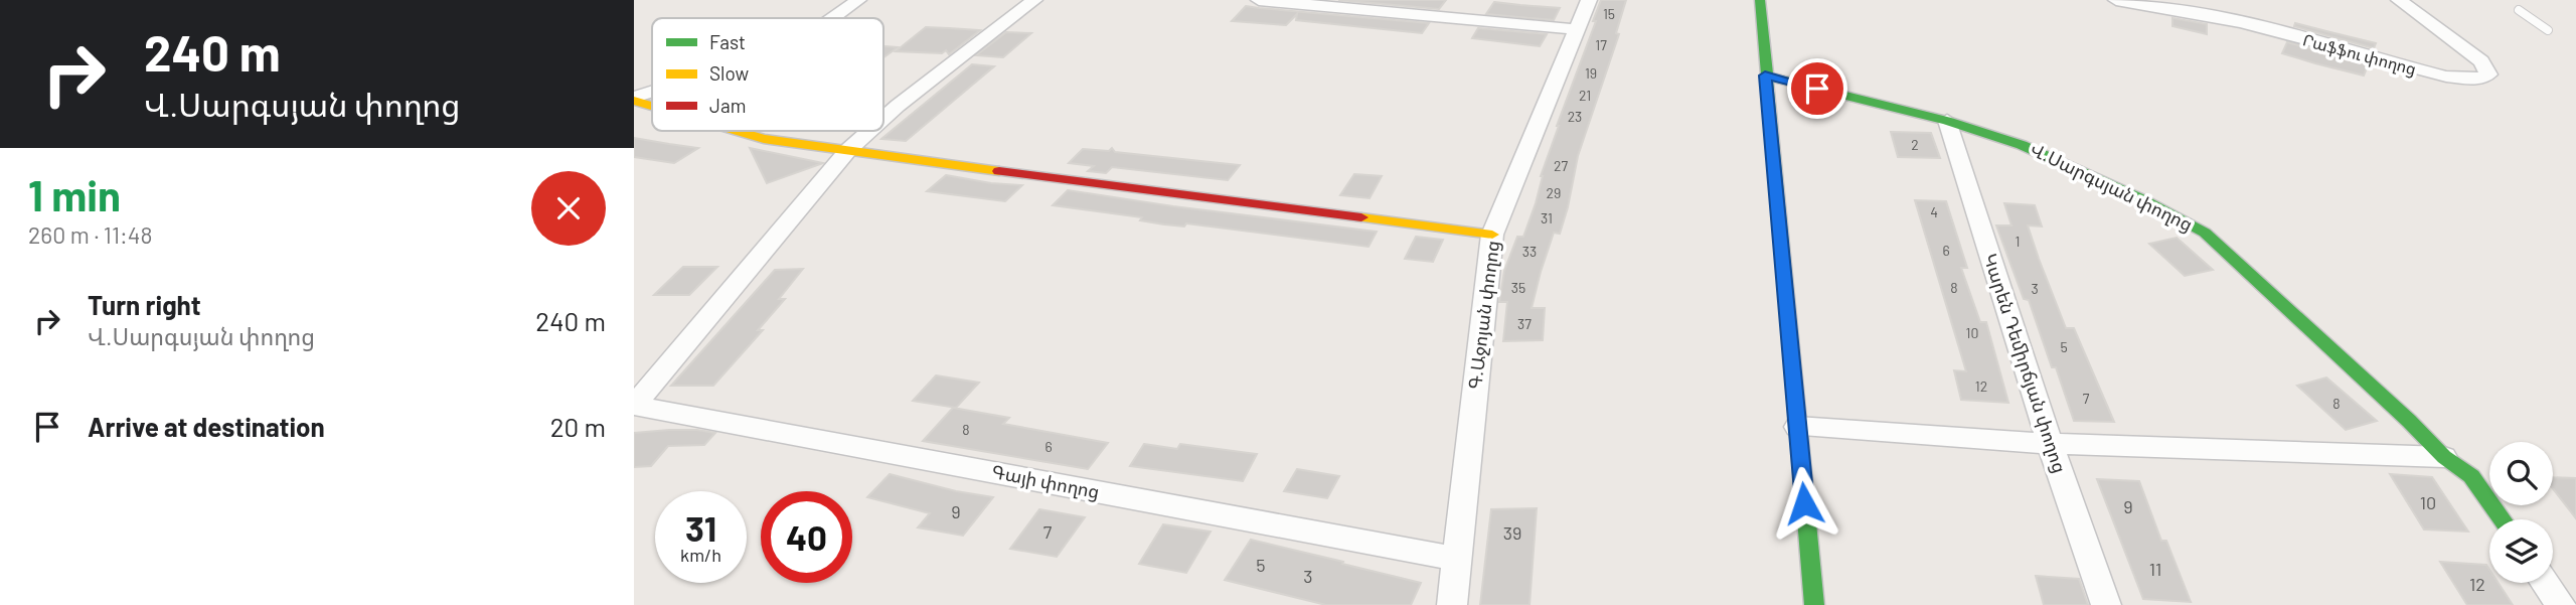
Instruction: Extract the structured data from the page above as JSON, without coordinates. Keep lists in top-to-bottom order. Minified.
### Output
{"streets":{"street":["Րաֆֆու փողոց","Վ.Սարգսյան փողոց","Գ.Աջոյան փողոց","Կարեն Դեմիրճյան փողոց","Գայի փողոց"]},"crossings":[["Վ.Սարգսյան փողոց","Կարեն Դեմիրճյան փողոց"],["Գ.Աջոյան փողոց","Գայի փողոց"]],"house_numbers":["15","17","19","21","23","2","27","29","4","31","1","6","33","35","8","3","37","10","5","12","7","8","8","6","10","9","9","7","39","5","11","3","12"],"legend":["Fast","Slow","Jam"],"page":{"turn":["240 m","Վ.Սարգսյան փողոց"],"heading":["1 min","260 m · 11:48"],"list":[{"name":"Turn right","note":"Վ.Սարգսյան փողոց","value":"240 m"},{"name":"Arrive at destination","value":"20 m"}],"speed":"31 km/h","limit":"40"}}
